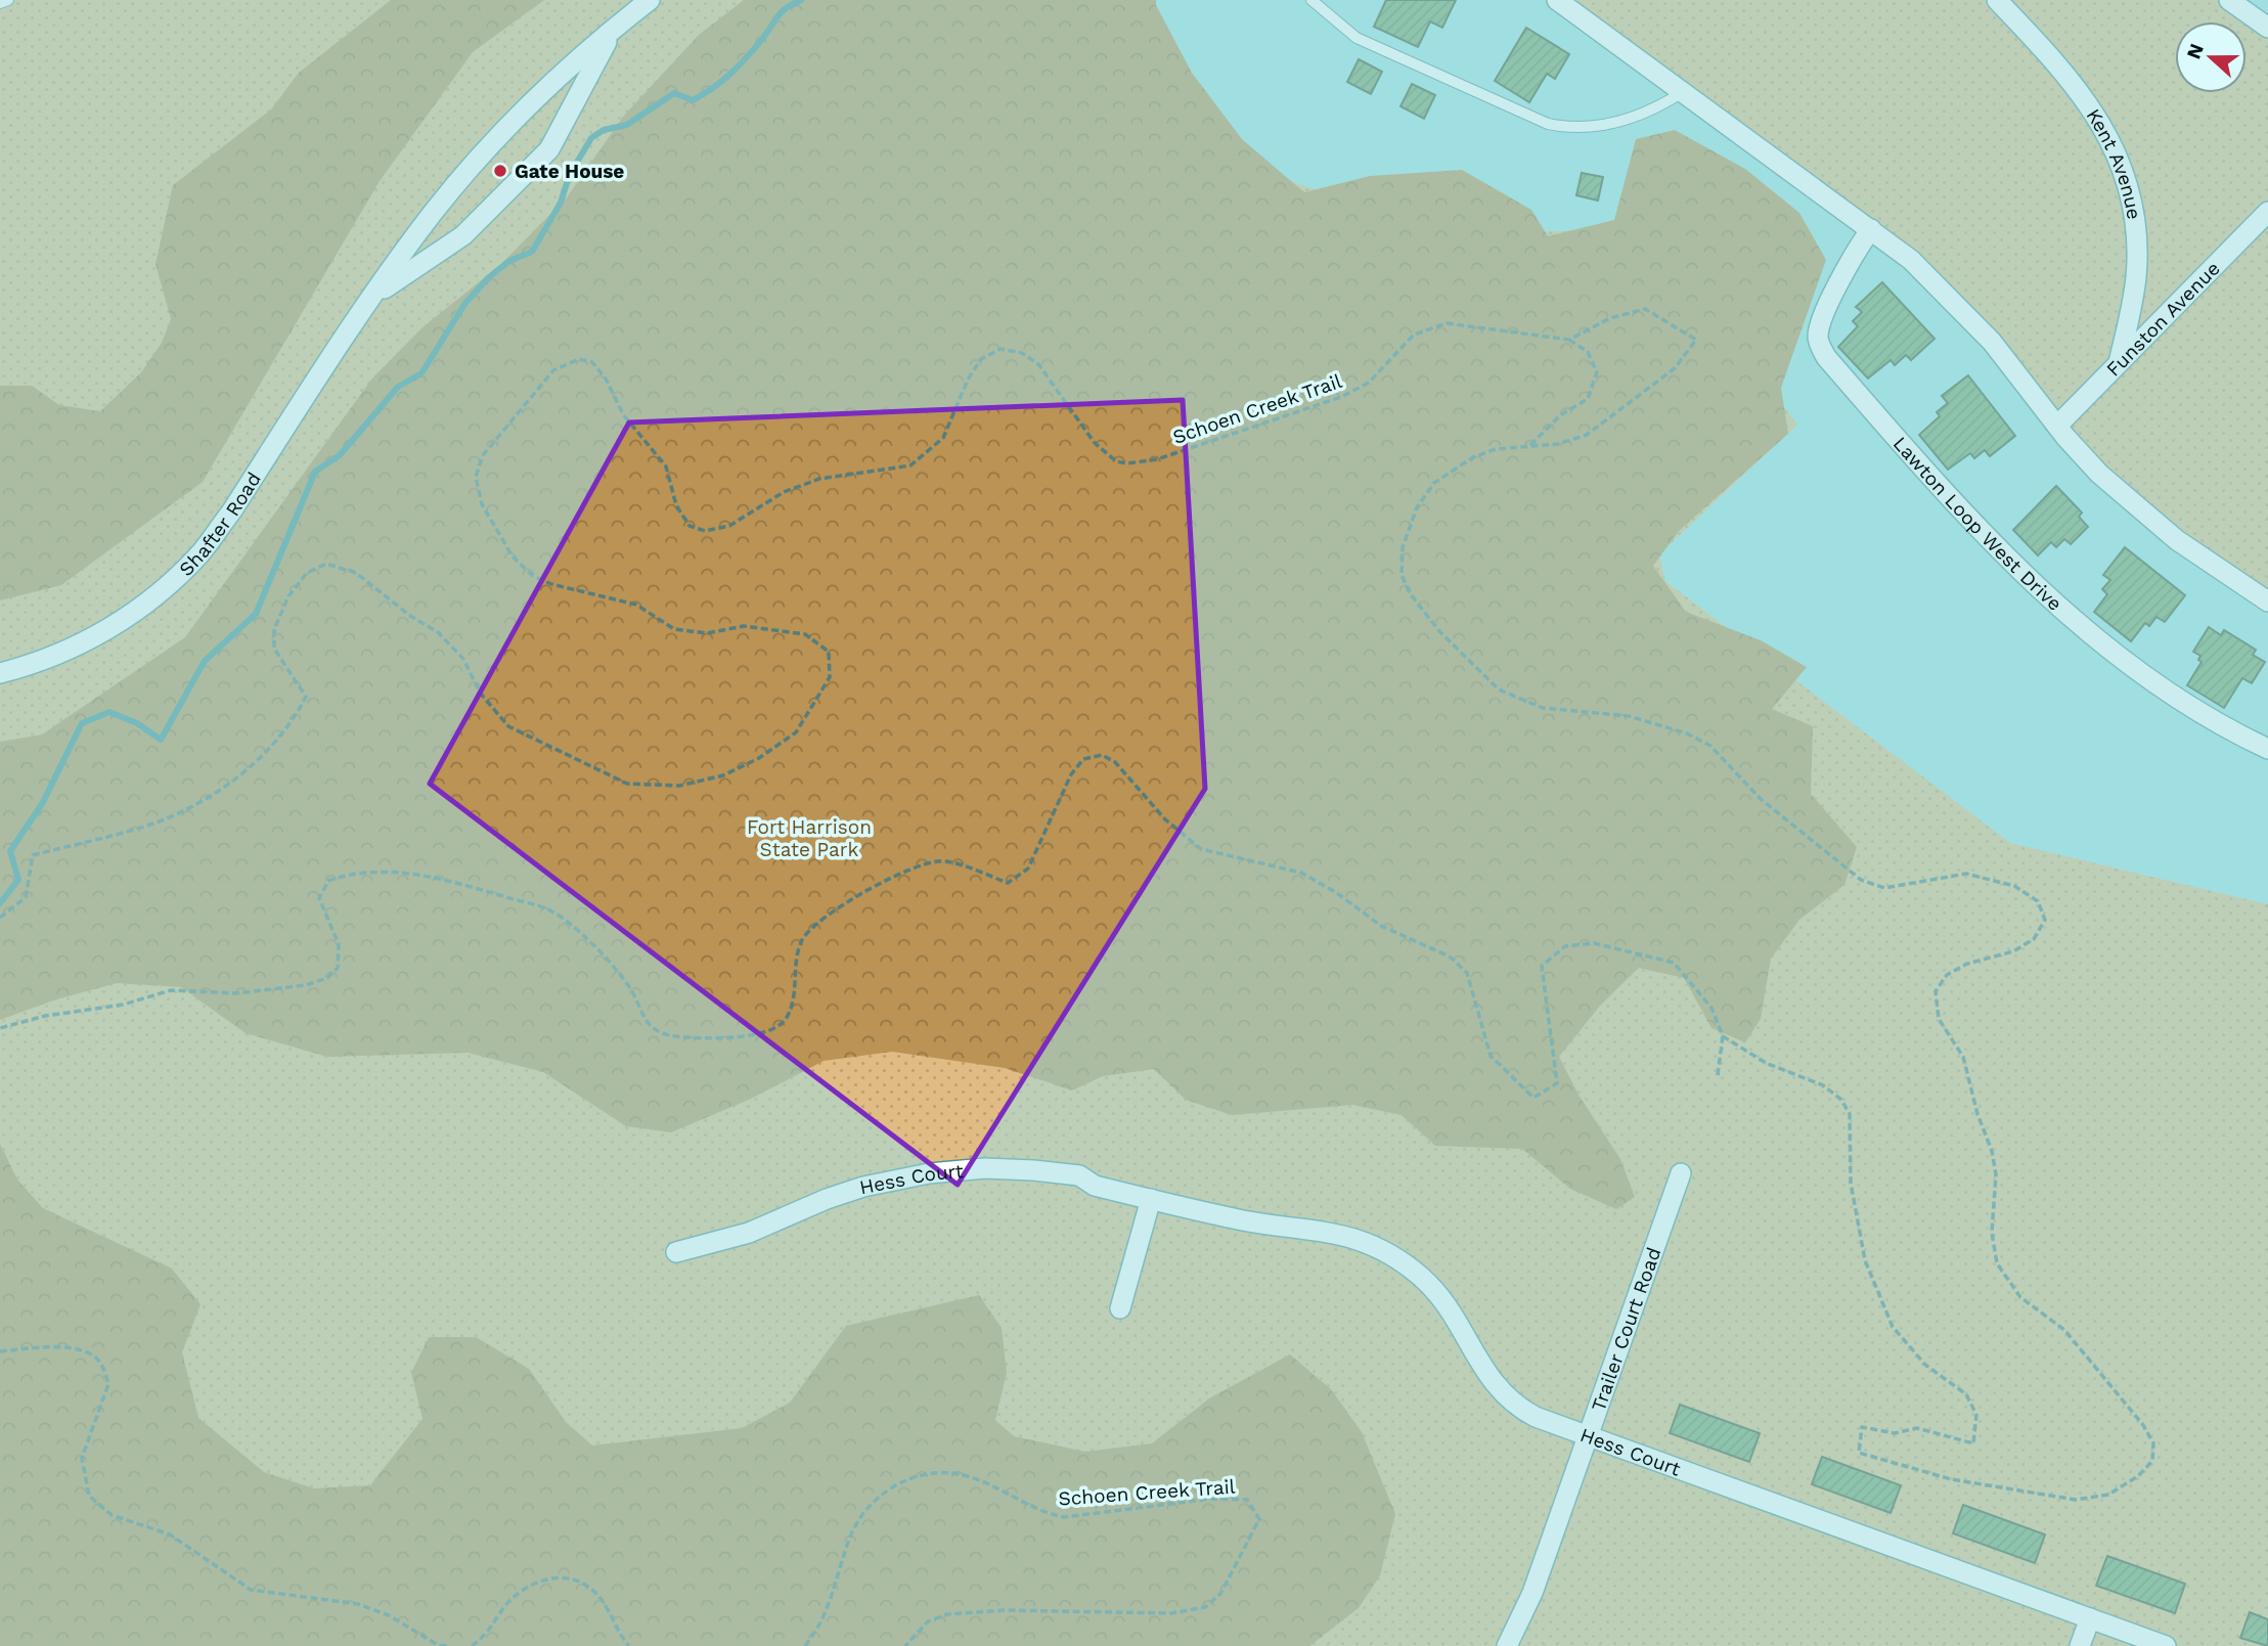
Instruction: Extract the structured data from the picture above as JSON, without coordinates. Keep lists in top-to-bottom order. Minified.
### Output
{"streets":{"street":["Kent Avenue","Funston Avenue","Shafter Road","Lawton Loop West Drive","Hess Court","Trailer Court Road"],"path":["Schoen Creek Trail"]},"crossings":[["Kent Avenue","Funston Avenue"],["Hess Court","Trailer Court Road"]],"parks":["Fort Harrison State Park"],"places":["Gate House"],"north":"left"}
